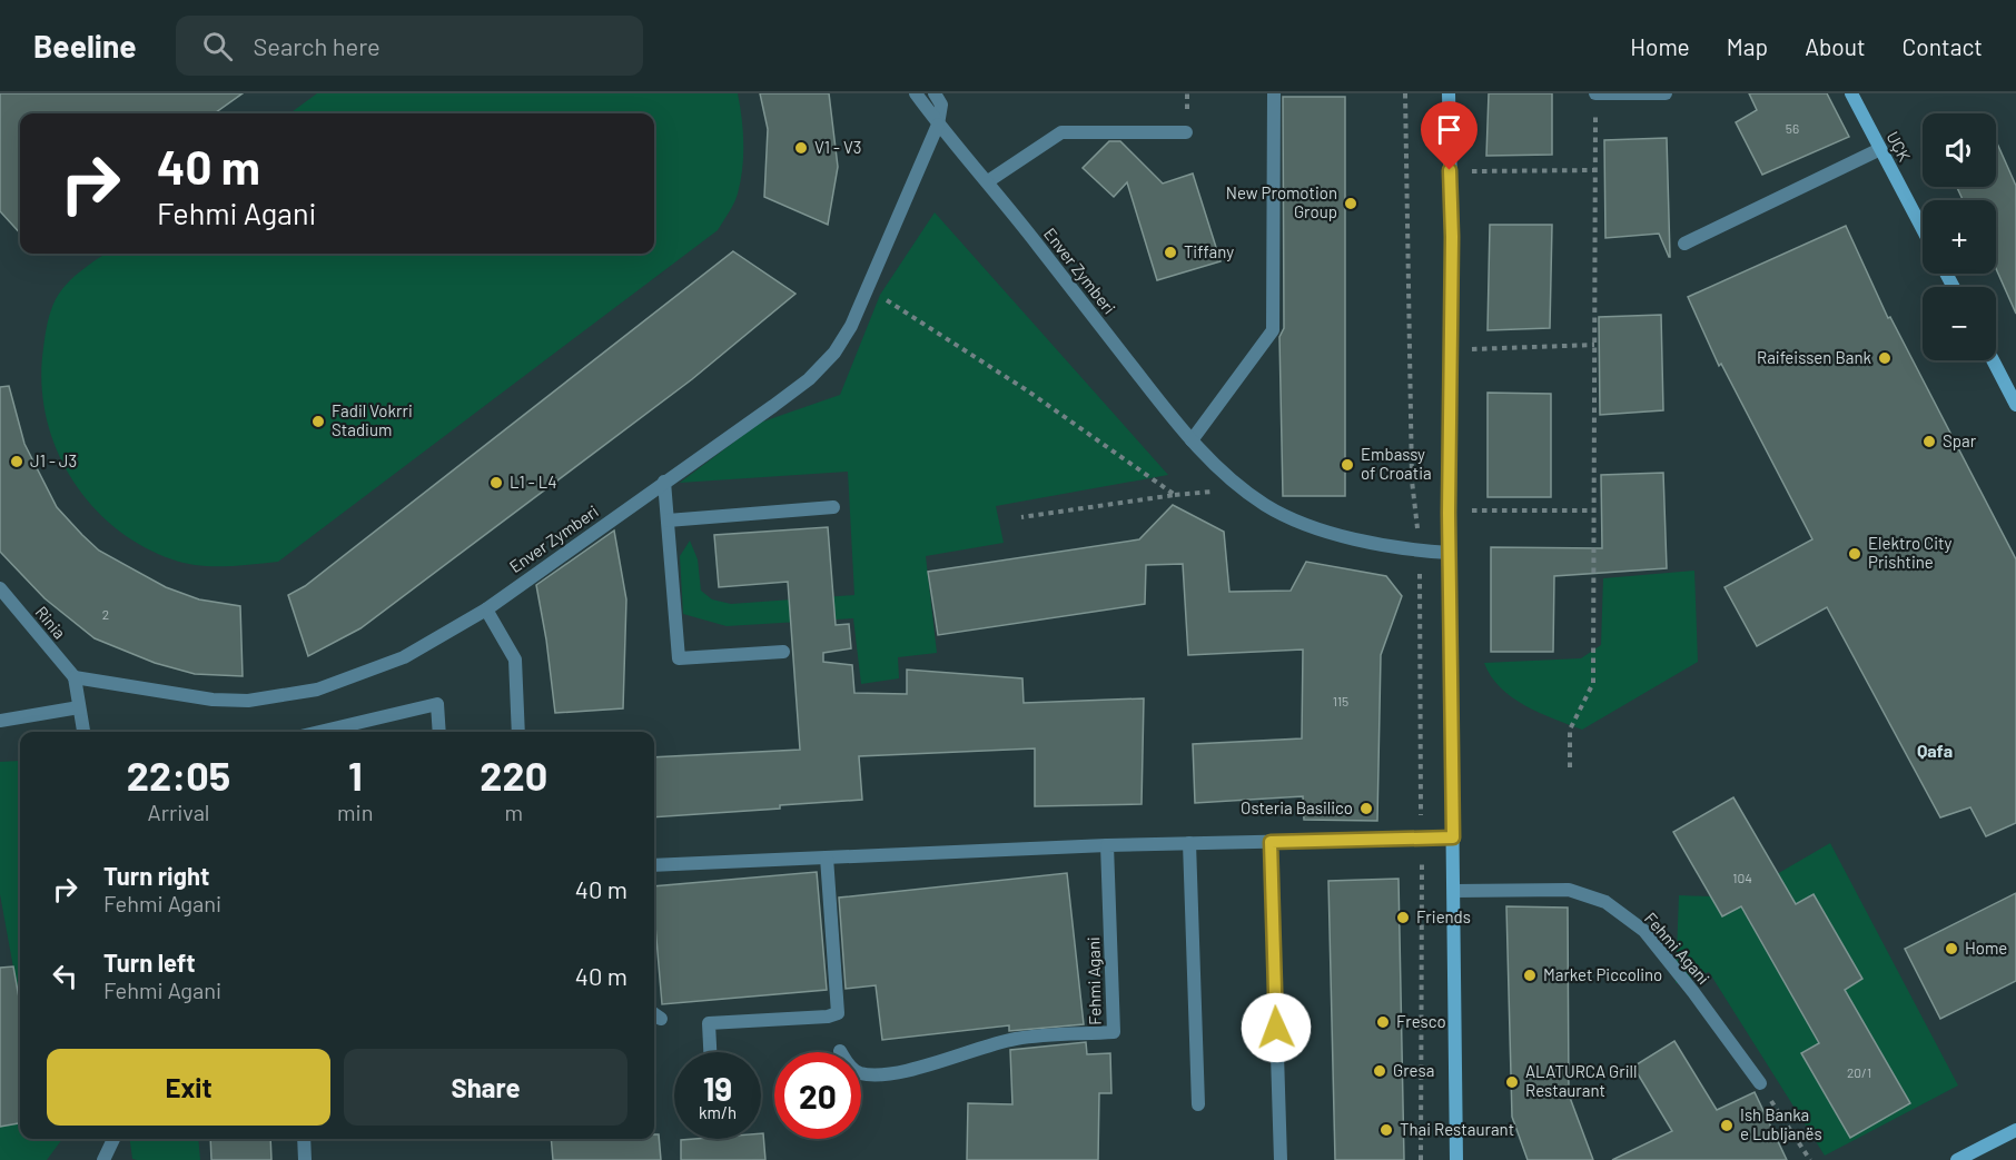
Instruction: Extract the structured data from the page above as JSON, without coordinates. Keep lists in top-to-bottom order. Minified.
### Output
{"streets":{"street":["UÇK","Enver Zymberi","Rinia","Fehmi Agani"]},"crossings":[["Enver Zymberi","Rinia"]],"districts":["Qafa"],"places":["V1 - V3","New Promotion Group","Tiffany","Raifeissen Bank","Fadil Vokrri Stadium","Spar","J1 - J3","Embassy of Croatia","L1 - L4","Elektro City Prishtine","Osteria Basilico","Friends","Home","Market Piccolino","Fresco","Gresa","ALATURCA Grill Restaurant","Ish Banka e Lubljanës","Thai Restaurant"],"house_numbers":["56","2","115","104","20/1"],"page":{"header":"Beeline","search":"Search here","nav":["Home","Map","About","Contact"],"map_buttons":["+","−"],"turn":["40 m","Fehmi Agani"],"eta":["22:05","Arrival","1","min","220","m"],"list":[{"name":"Turn right","note":"Fehmi Agani","value":"40 m"},{"name":"Turn left","note":"Fehmi Agani","value":"40 m"}],"buttons":["Exit","Share"],"speed":"19 km/h","limit":"20"}}
